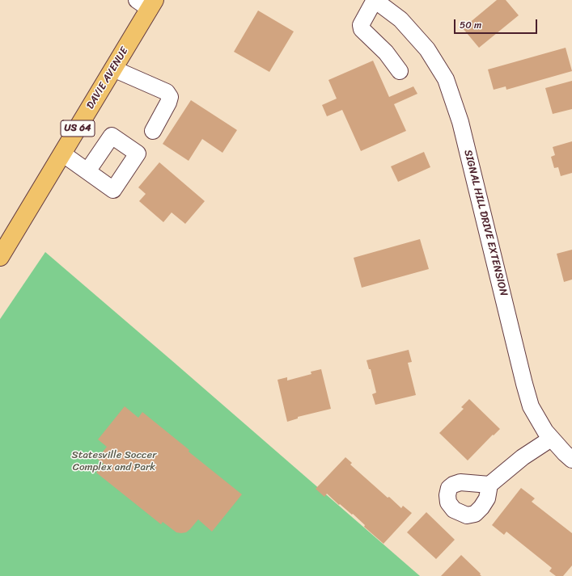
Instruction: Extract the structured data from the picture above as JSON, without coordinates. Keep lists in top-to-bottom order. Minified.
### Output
{"streets":{"main road":["DAVIE AVENUE","US 64"],"street":["SIGNAL HILL DRIVE EXTENSION"]},"parks":["Statesville Soccer Complex and Park"],"scale_bar":"50 m"}
